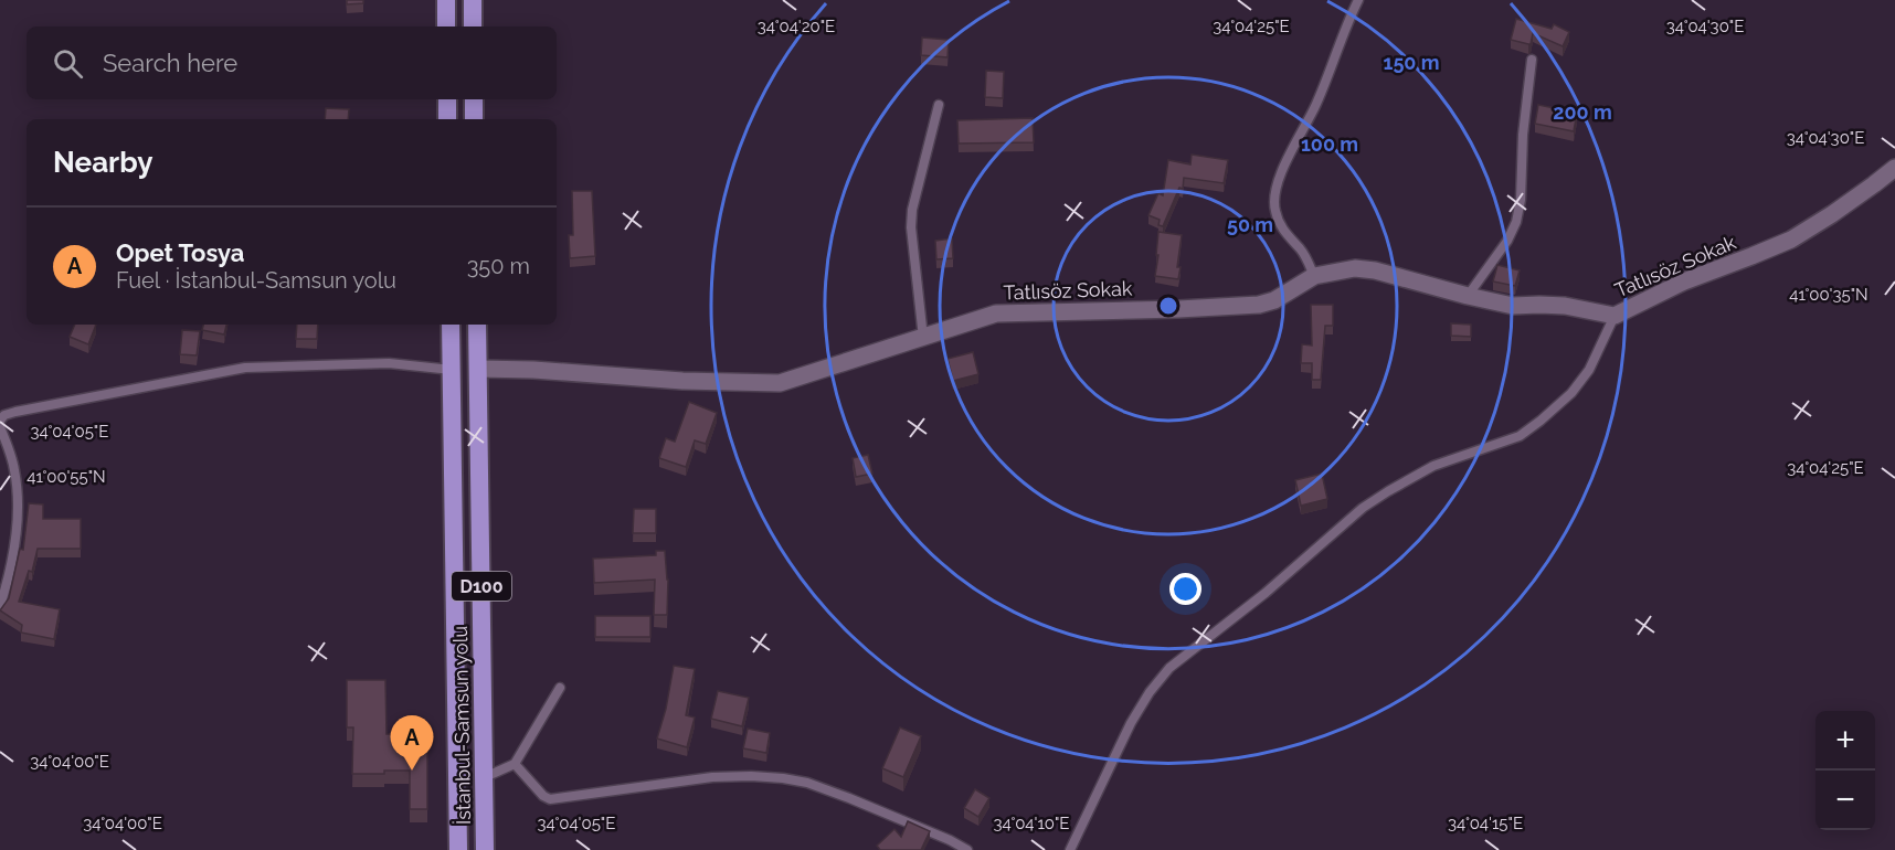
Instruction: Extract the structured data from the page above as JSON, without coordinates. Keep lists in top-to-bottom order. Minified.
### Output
{"streets":{"highway":["D100","İstanbul-Samsun yolu"],"street":["Tatlısöz Sokak"]},"crossings":[["Tatlısöz Sokak","İstanbul-Samsun yolu"]],"page":{"search":"Search here","heading":"Nearby","list":[{"mark":"A","name":"Opet Tosya","note":"Fuel · İstanbul-Samsun yolu","value":"350 m"}],"map_buttons":["+","−"],"pins":"A"},"coordinates":["34°04'30\"E","34°04'20\"E","34°04'25\"E","41°00'35\"N","34°04'05\"E","41°00'55\"N","34°04'00\"E","34°04'10\"E","34°04'15\"E"],"rings":["150 m","200 m","100 m","50 m"]}
